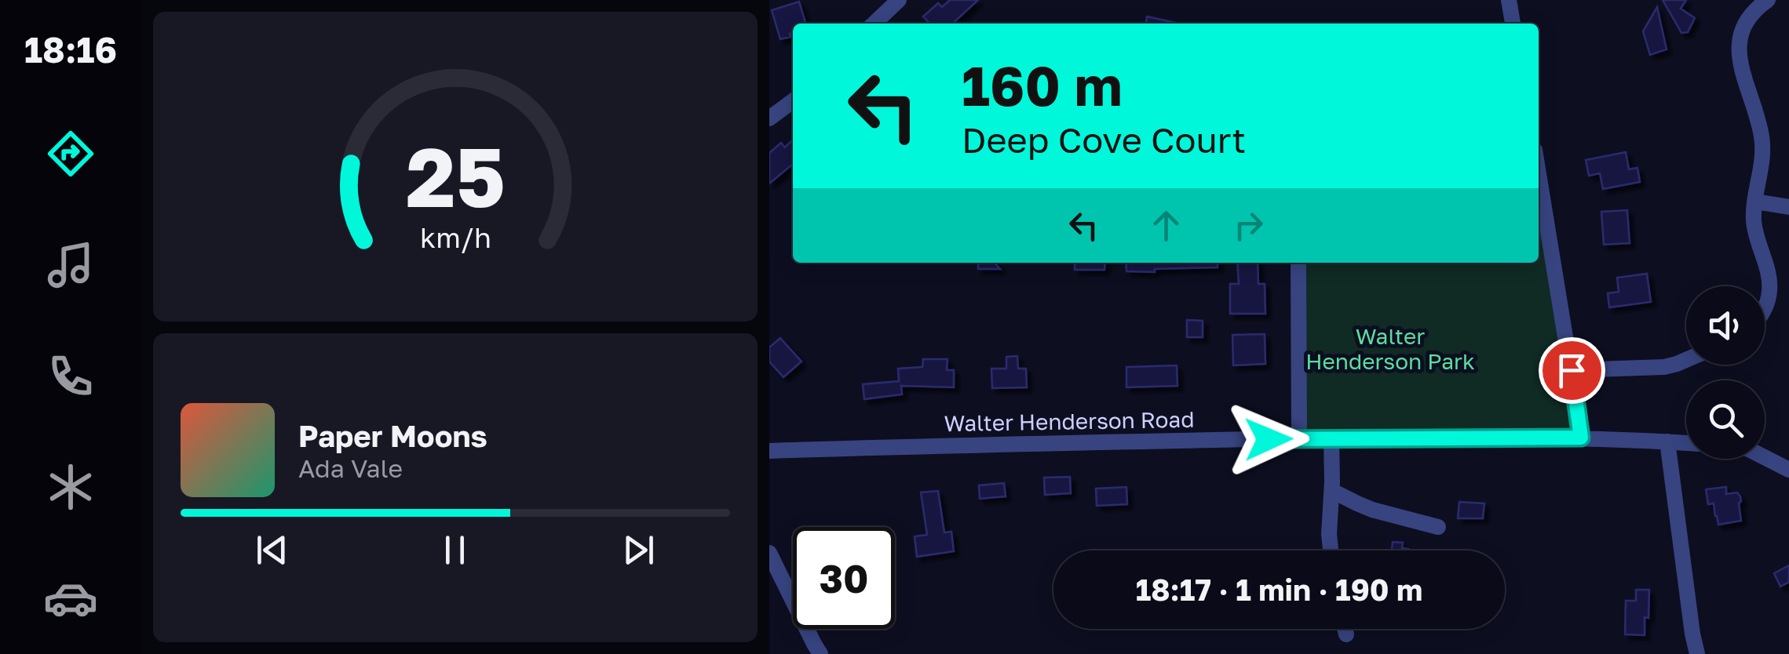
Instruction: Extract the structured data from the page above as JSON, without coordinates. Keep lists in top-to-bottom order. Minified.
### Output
{"streets":{"street":["Walter Henderson Road"]},"parks":["Walter Henderson Park"],"page":{"tabs":"18:16","turn":["160 m","Deep Cove Court"],"song":["Paper Moons","Ada Vale"],"limit":"30","trip":"18:17 · 1 min · 190 m","gauge":["25","km/h"]}}
